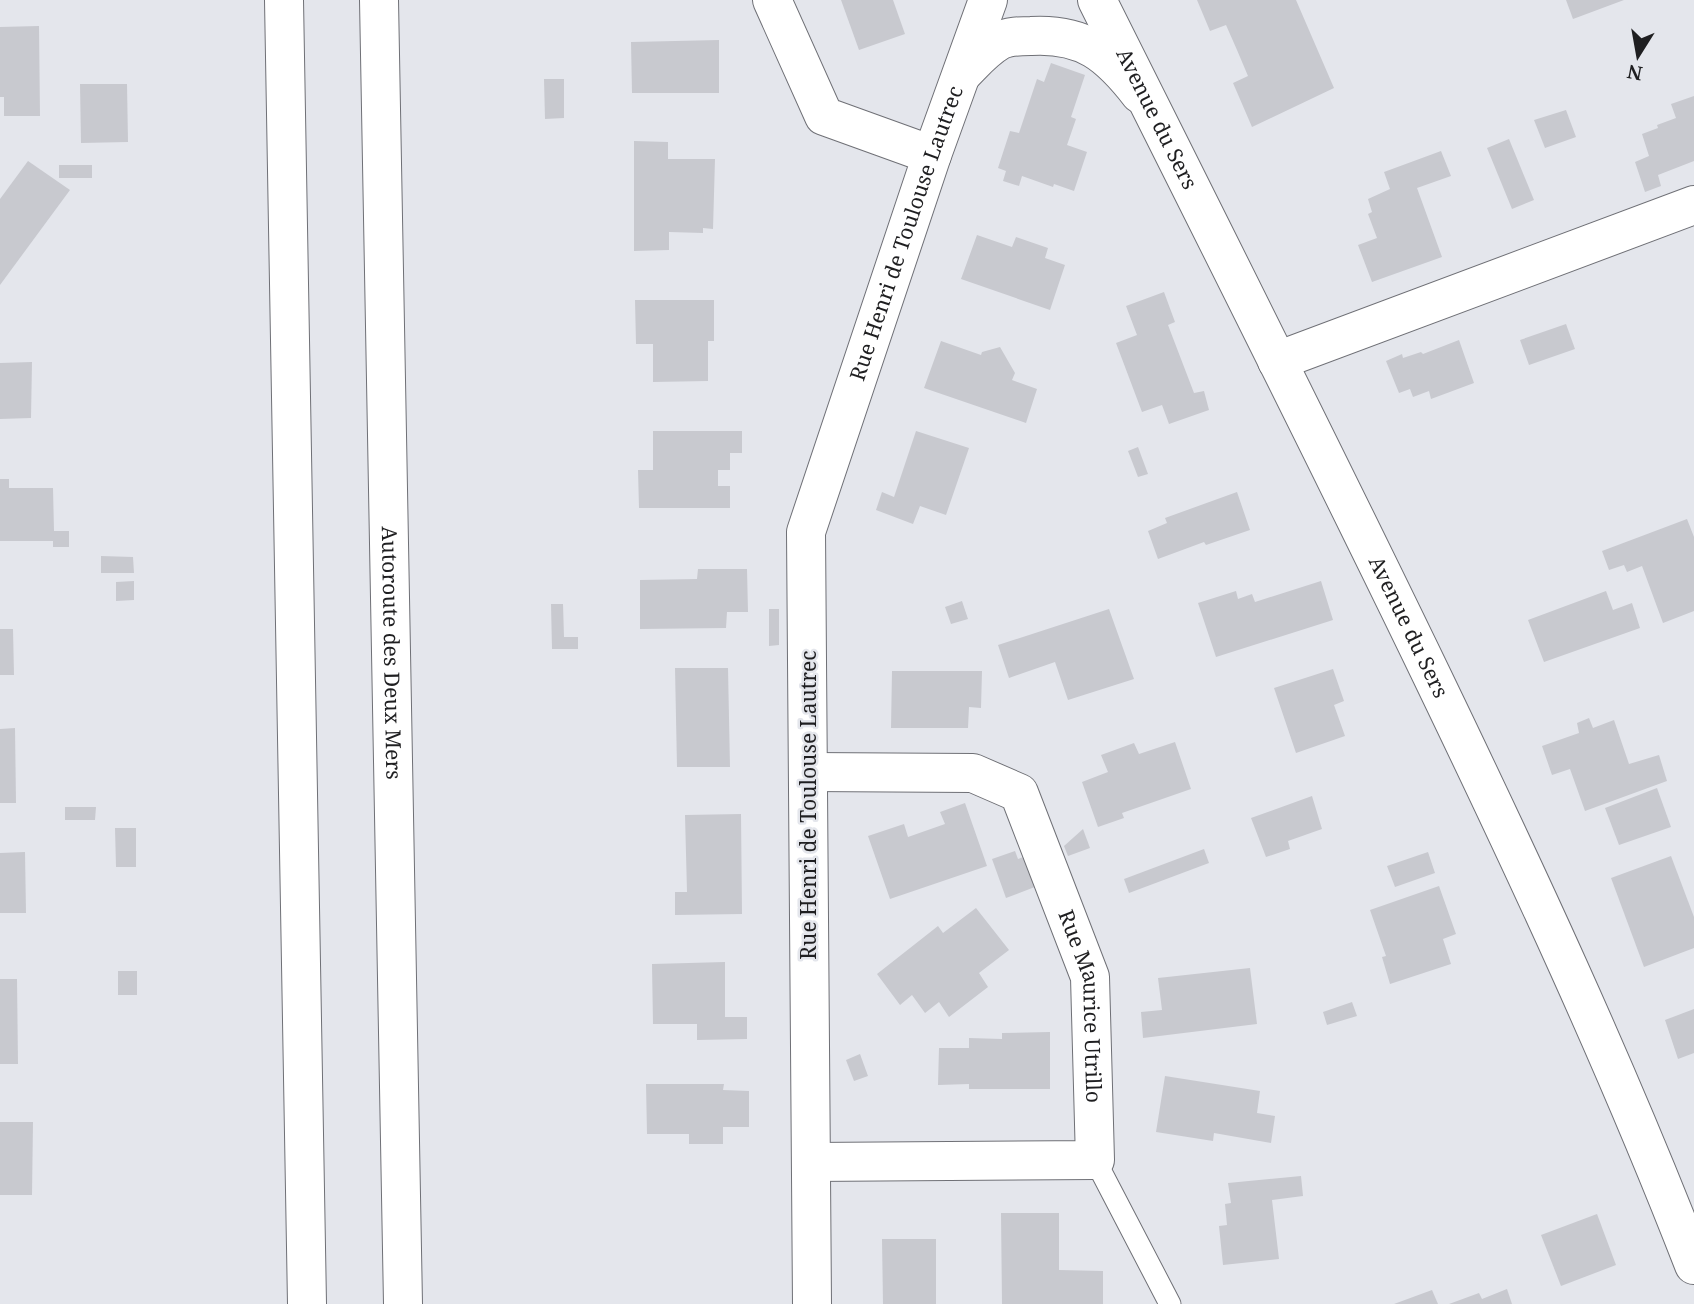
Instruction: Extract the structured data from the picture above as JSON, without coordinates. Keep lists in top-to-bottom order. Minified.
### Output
{"streets":{"main road":["Avenue du Sers","Rue Henri de Toulouse Lautrec","Autoroute des Deux Mers","Rue Maurice Utrillo"]},"crossings":[["Rue Henri de Toulouse Lautrec","Rue Maurice Utrillo"]],"north":"bottom"}
